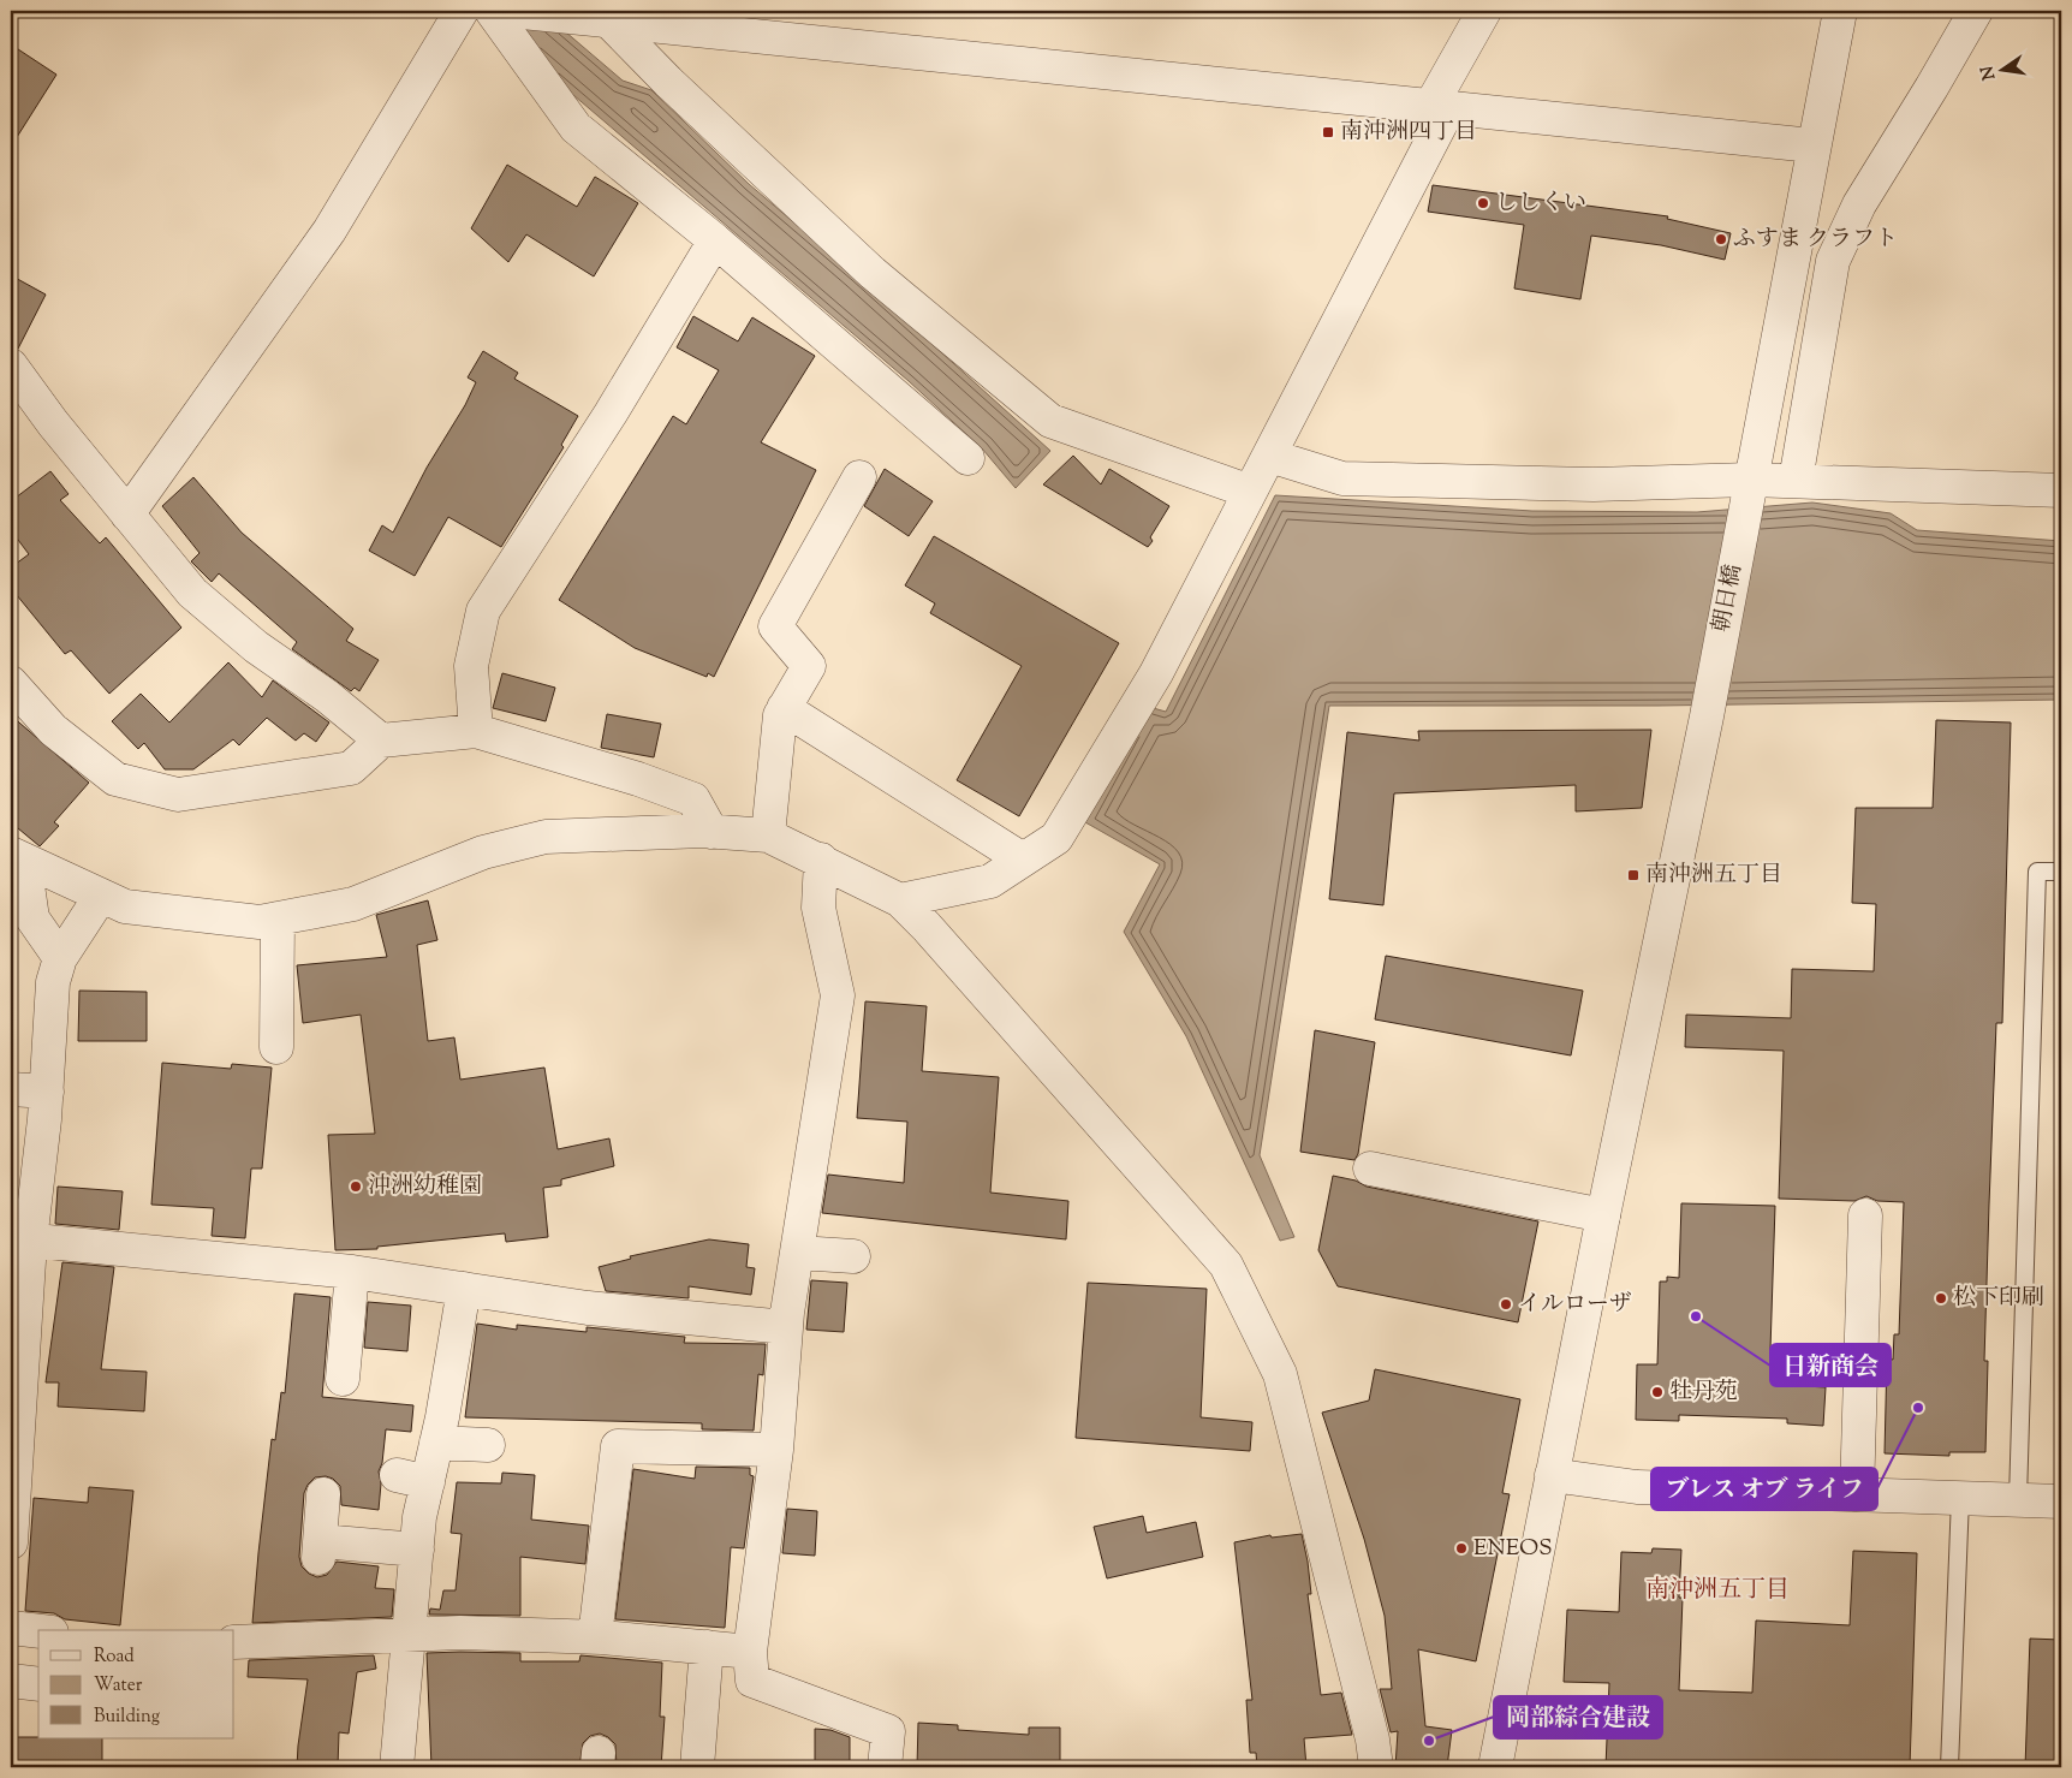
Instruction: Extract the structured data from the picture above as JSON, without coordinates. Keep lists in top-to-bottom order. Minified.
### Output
{"streets":{"street":["朝日橋"]},"districts":["南沖洲五丁目"],"places":{"transit":["南沖洲四丁目","南沖洲五丁目"],"other":["ししくい","ふすま クラフト","沖洲幼稚園","松下印刷","イルローザ","日新商会","牡丹苑","ブレス オブ ライフ","ENEOS","岡部綜合建設"]},"legend":["Road","Water","Building"],"north":"left"}
